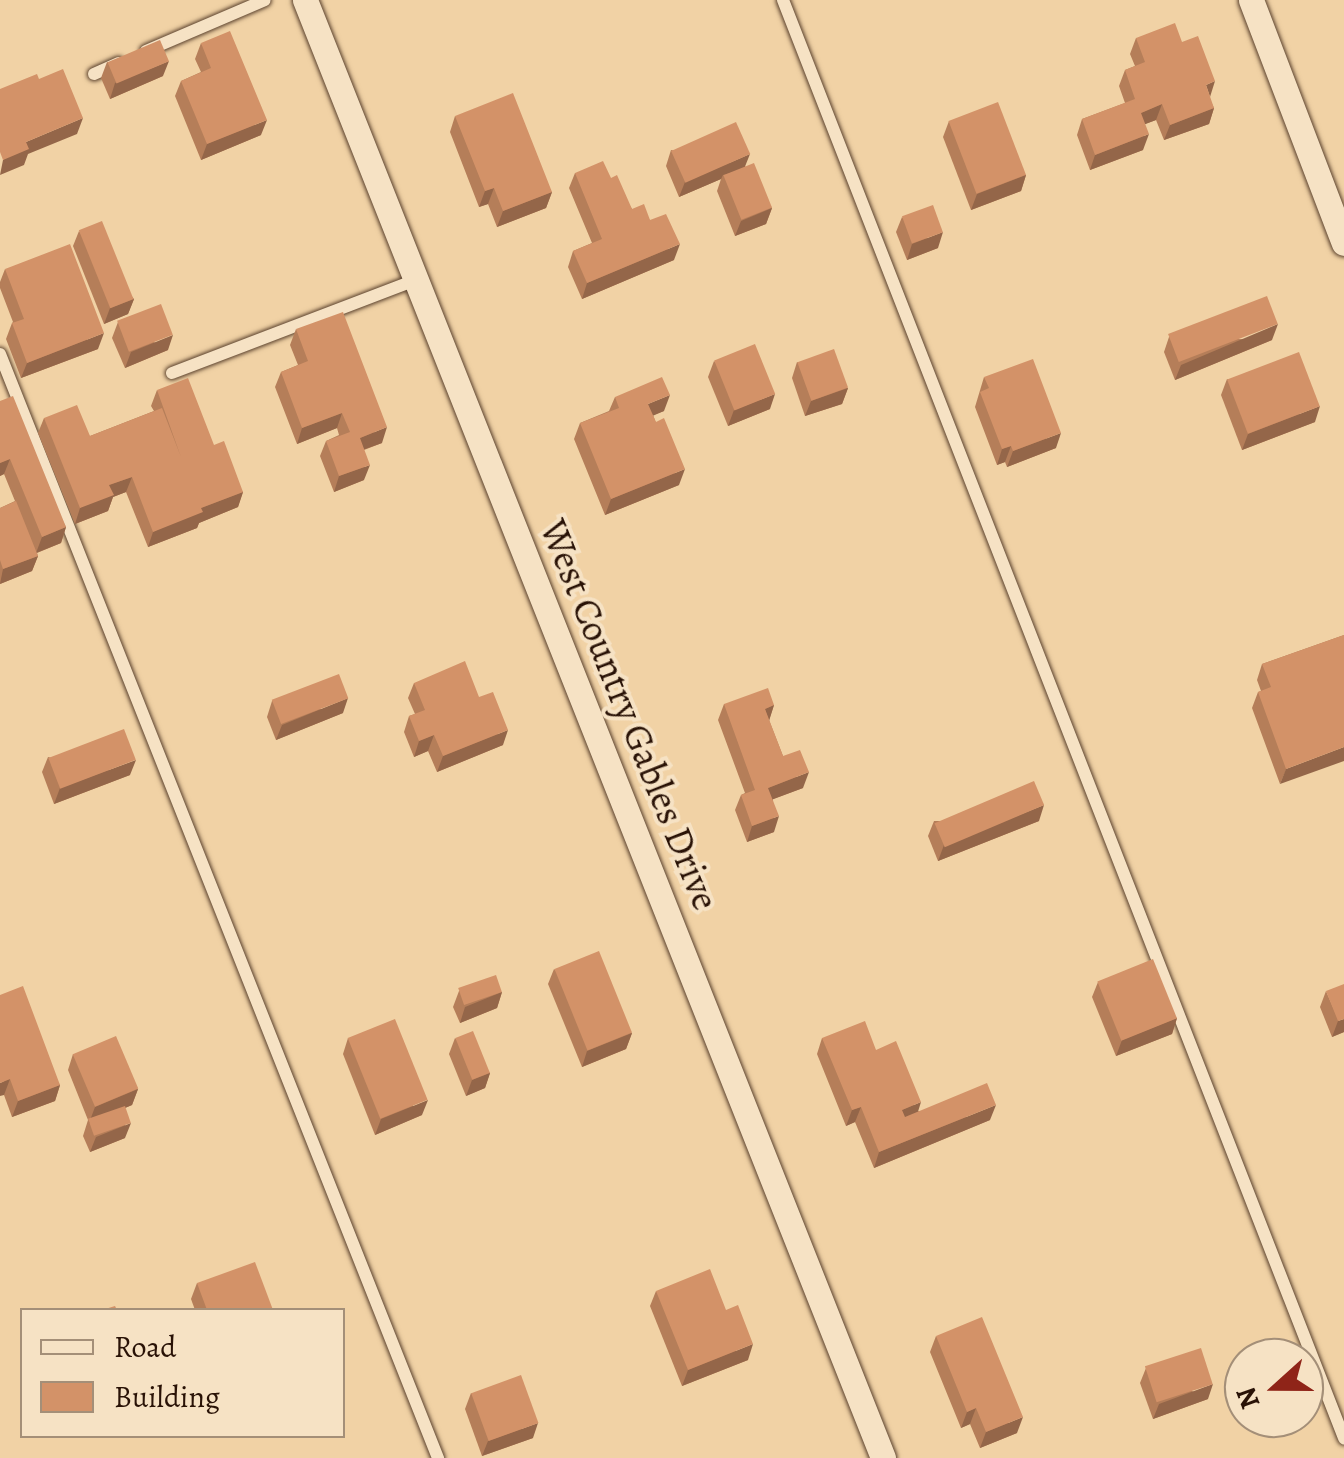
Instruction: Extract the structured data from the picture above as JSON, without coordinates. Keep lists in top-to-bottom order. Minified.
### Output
{"streets":{"street":["West Country Gables Drive"]},"legend":["Road","Building"],"north":"left"}
